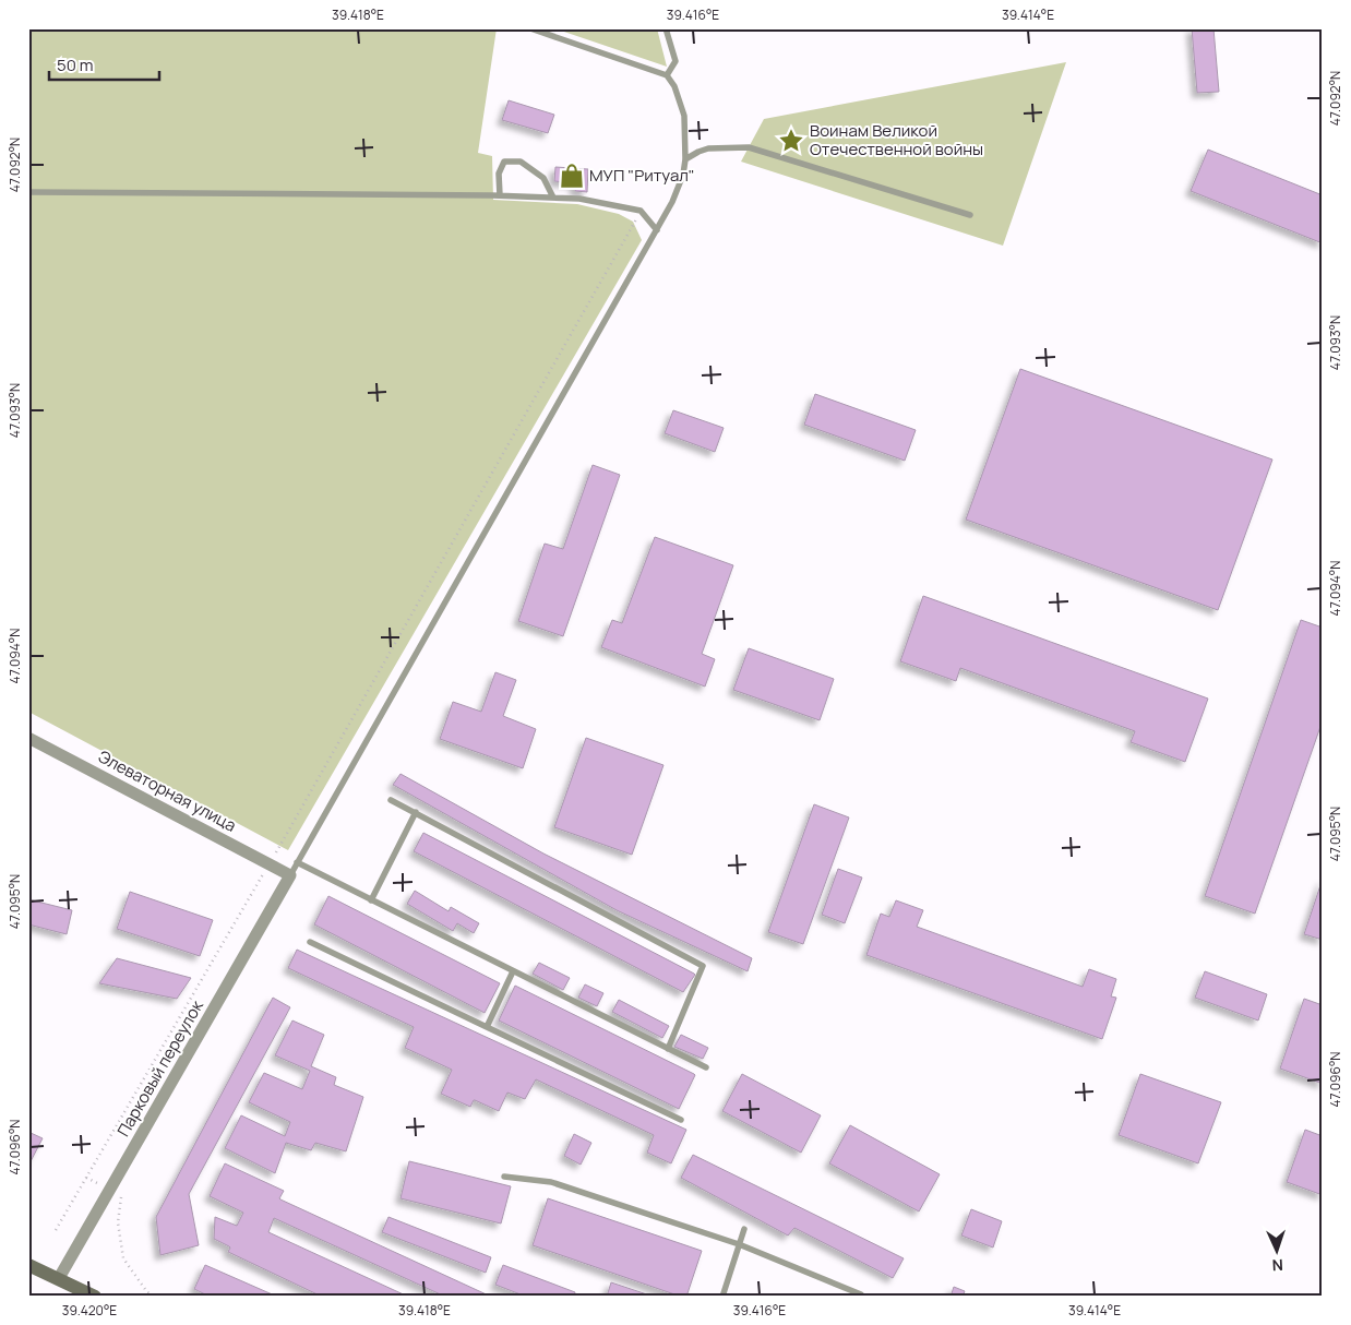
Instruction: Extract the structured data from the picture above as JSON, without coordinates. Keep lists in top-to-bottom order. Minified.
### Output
{"streets":{"street":["Элеваторная улица","Парковый переулок"]},"crossings":[["Элеваторная улица","Парковый переулок"]],"places":{"place":["Воинам Великой Отечественной войны"],"shop":["МУП \"Ритуал\""]},"scale_bar":"50 m","north":"bottom","coordinates":["39.418°E","39.416°E","39.414°E","47.092°N","47.093°N","47.094°N","47.095°N","47.096°N","39.420°E"]}
